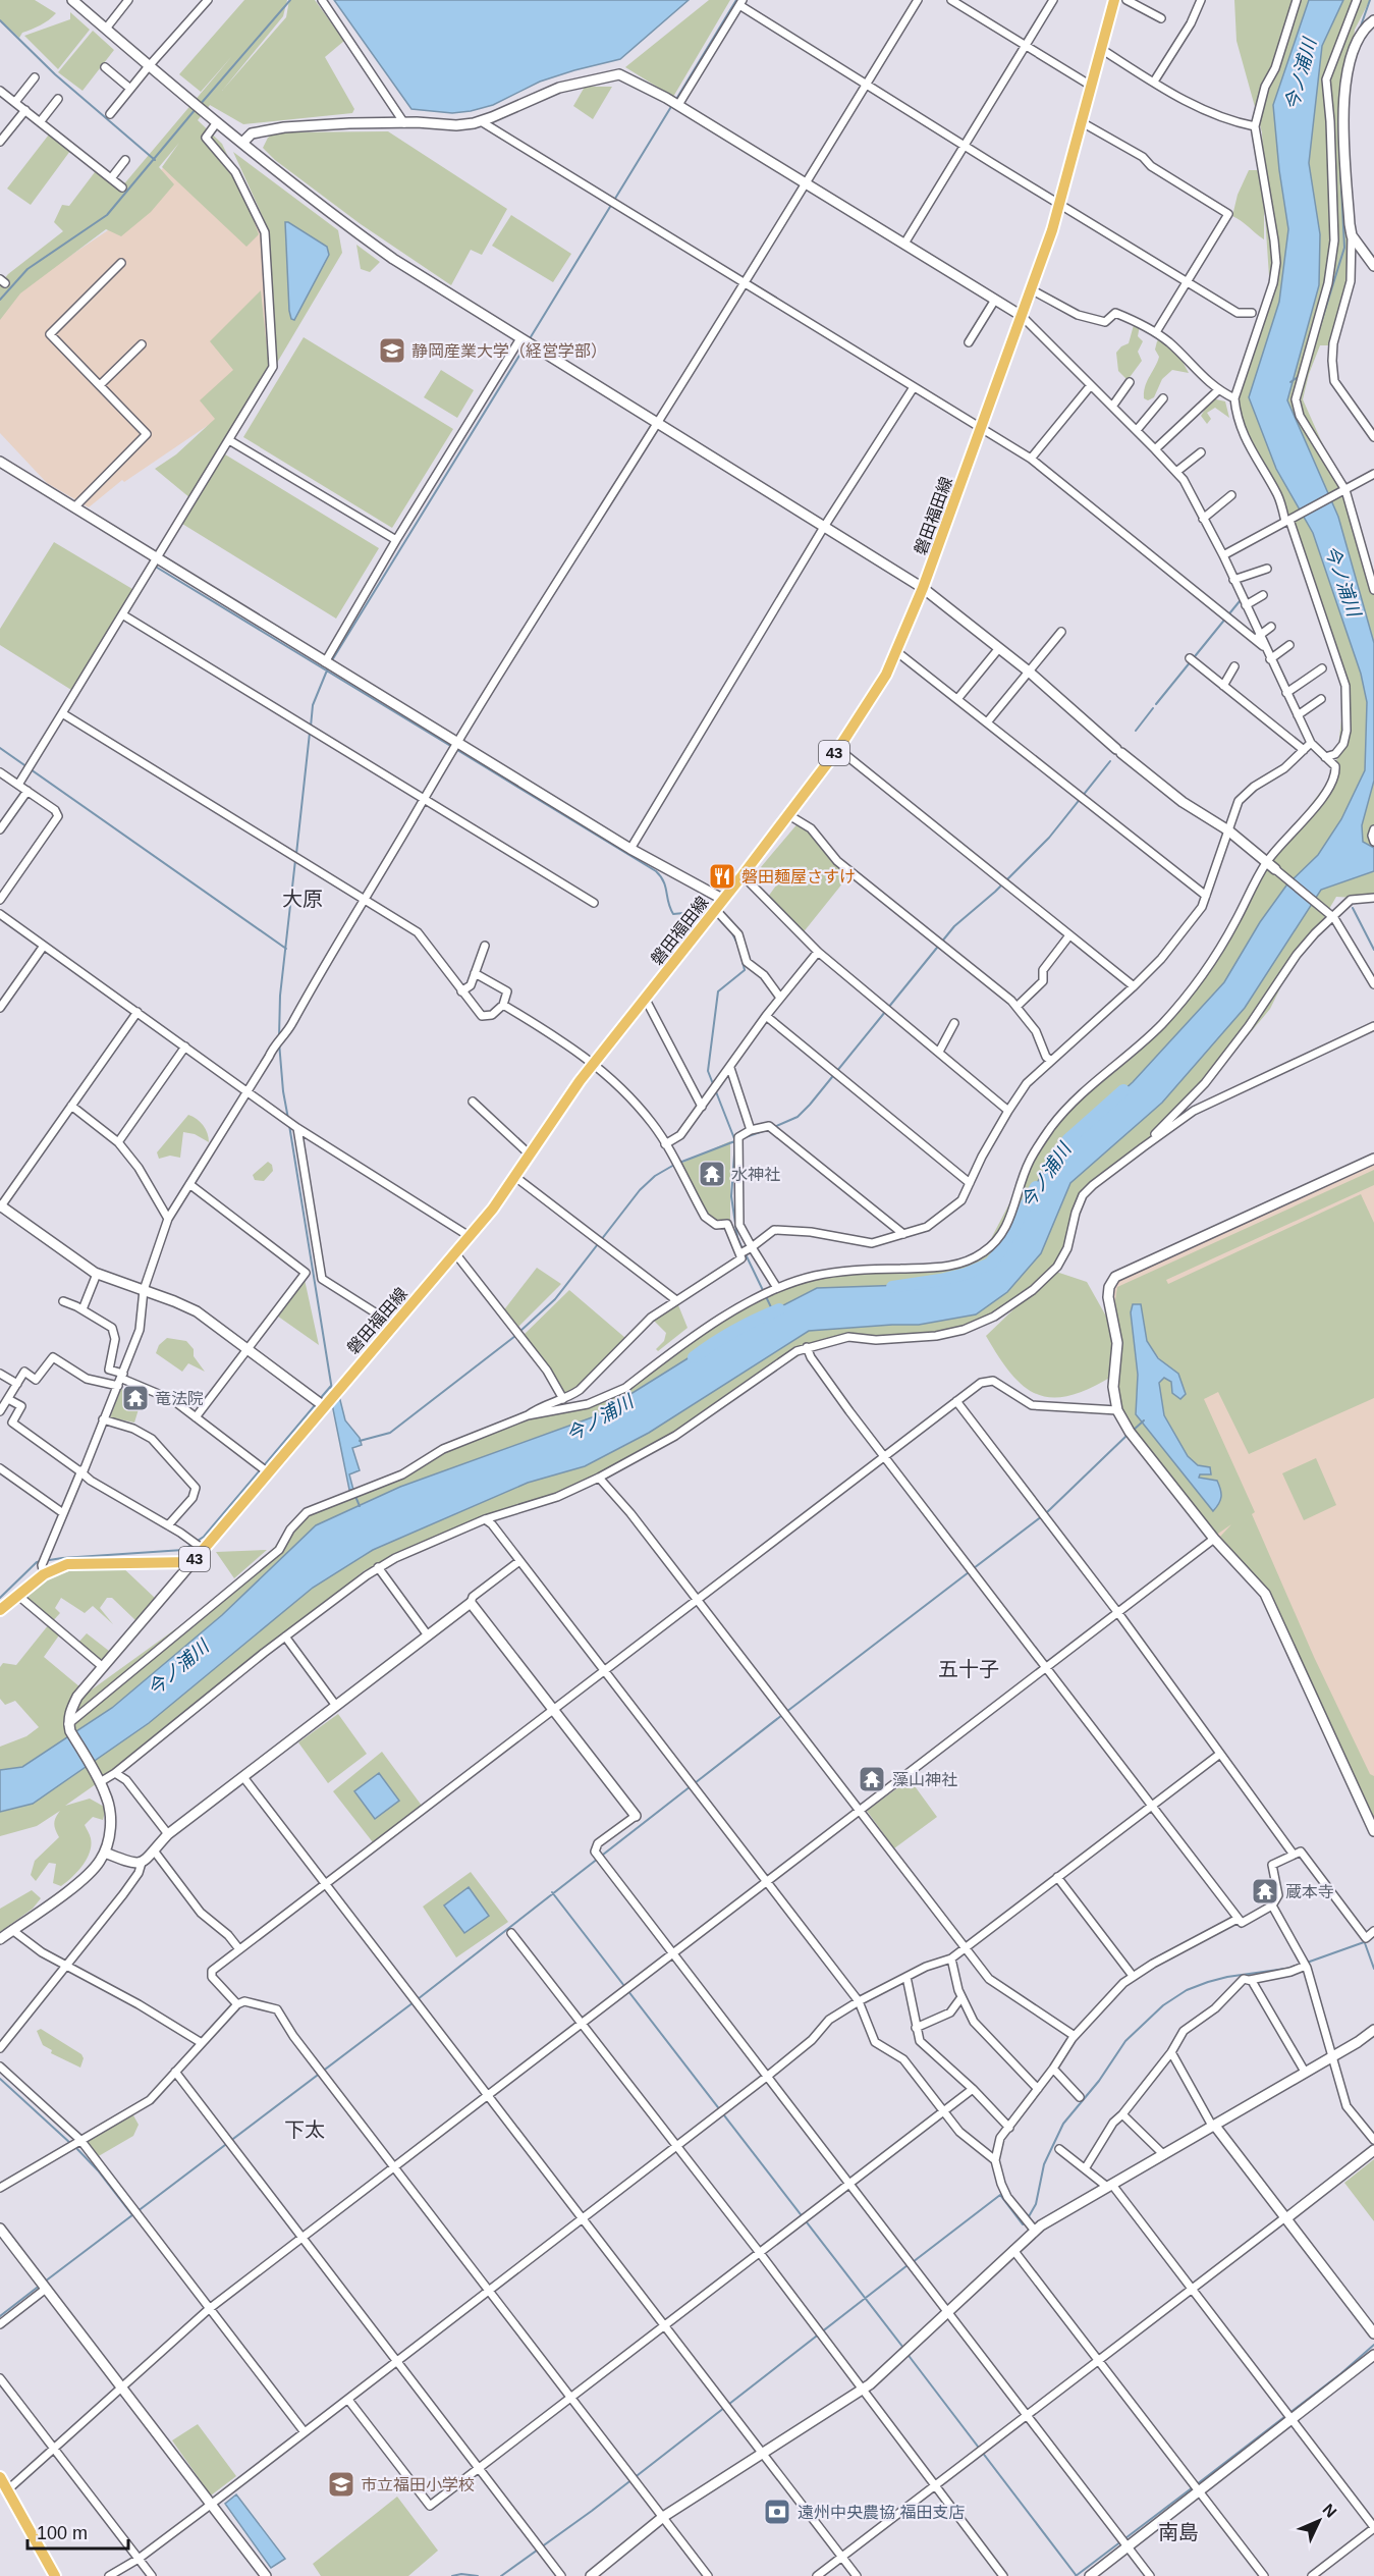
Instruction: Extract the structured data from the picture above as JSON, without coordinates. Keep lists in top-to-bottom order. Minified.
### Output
{"streets":{"main road":["磐田福田線","43"]},"crossings":[["磐田福田線","43"]],"districts":["大原","五十子","下太","南島"],"water":["今ノ浦川"],"places":{"school or university":["静岡産業大学（経営学部）","市立福田小学校"],"restaurant":["磐田麺屋さすけ"],"temple":["水神社","竜法院","藻山神社","蔵本寺"],"bank":["遠州中央農協 福田支店"]},"scale_bar":"100 m","north":"top right"}
